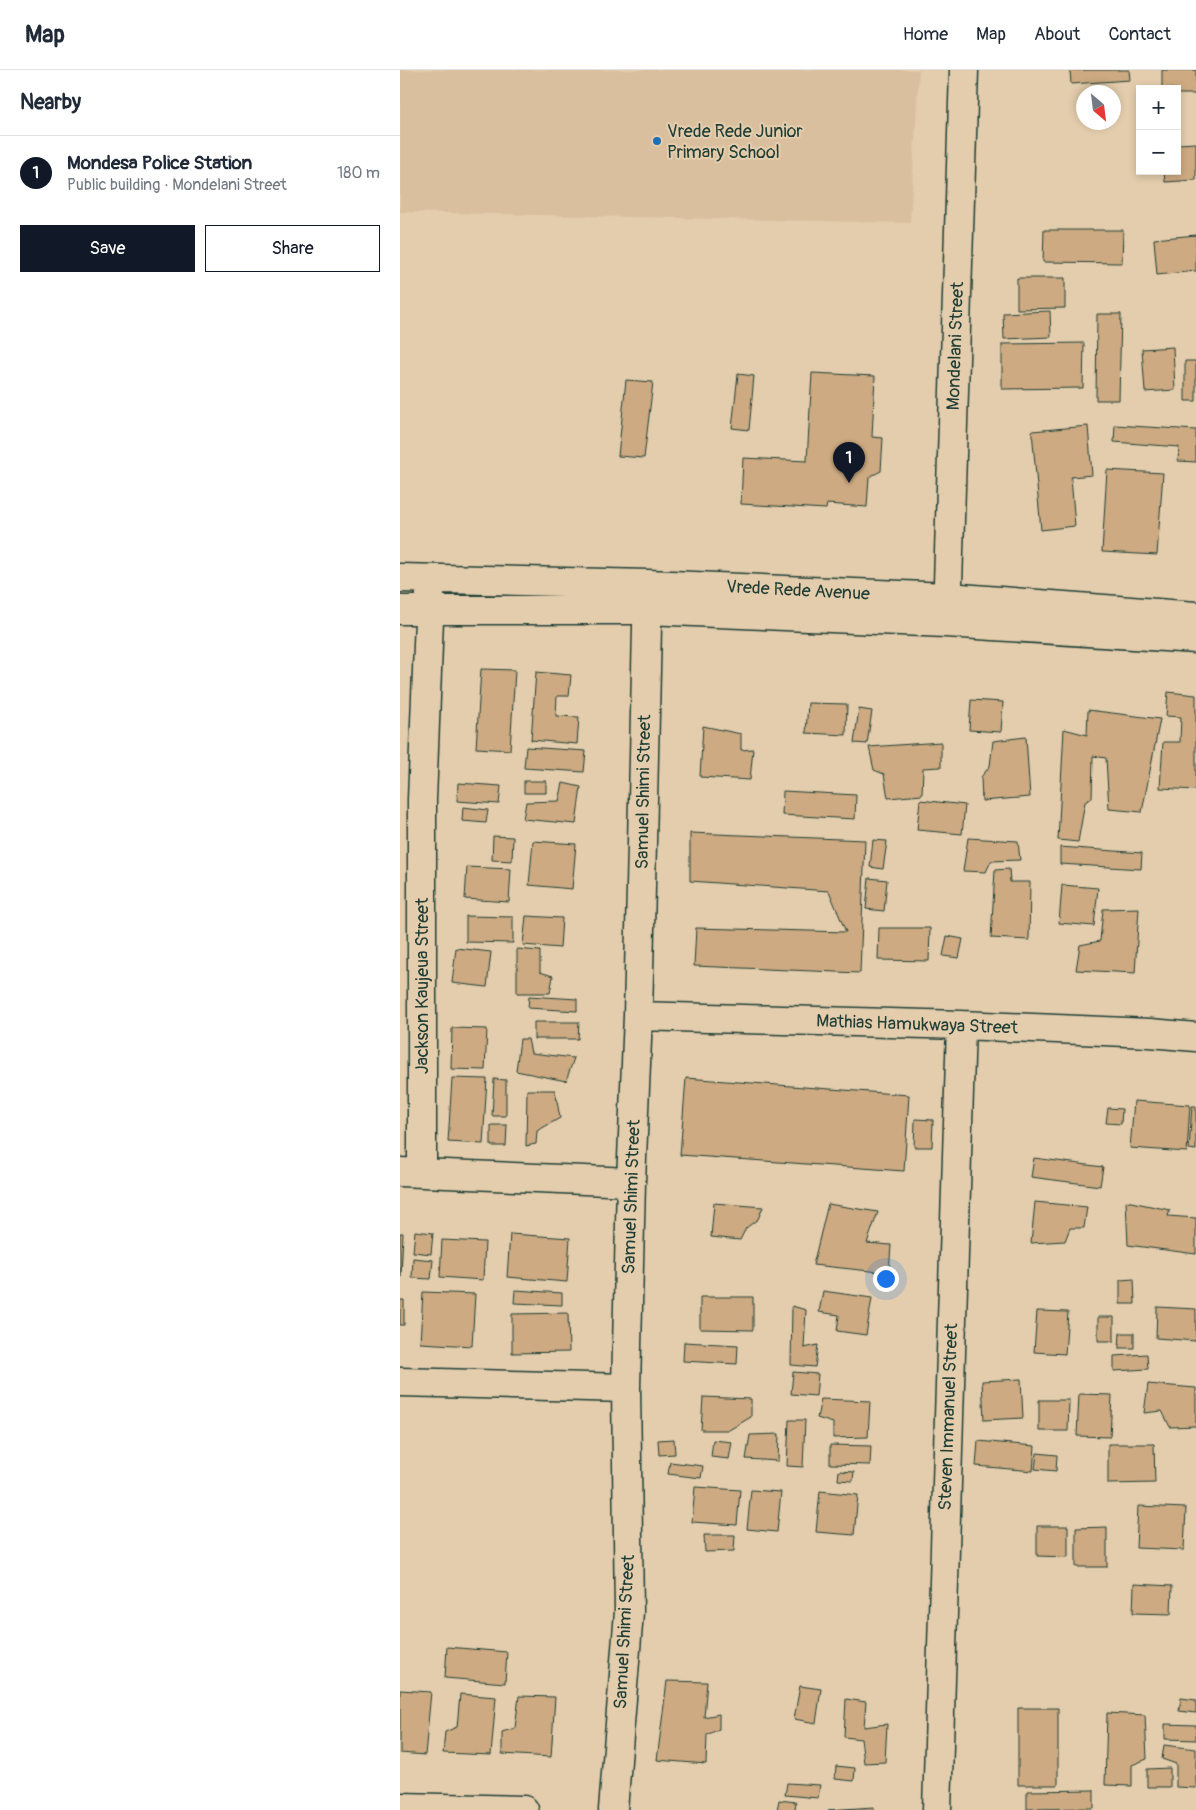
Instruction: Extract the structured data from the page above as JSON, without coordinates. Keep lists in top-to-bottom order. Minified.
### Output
{"streets":{"street":["Mondelani Street","Vrede Rede Avenue","Samuel Shimi Street","Jackson Kaujeua Street","Mathias Hamukwaya Street","Steven Immanuel Street"]},"crossings":[["Mondelani Street","Vrede Rede Avenue"],["Vrede Rede Avenue","Samuel Shimi Street"],["Vrede Rede Avenue","Jackson Kaujeua Street"],["Samuel Shimi Street","Jackson Kaujeua Street"],["Samuel Shimi Street","Mathias Hamukwaya Street"],["Mathias Hamukwaya Street","Steven Immanuel Street"]],"places":["Vrede Rede Junior Primary School"],"north":"bottom right","page":{"header":"Map","nav":["Home","Map","About","Contact"],"heading":"Nearby","map_buttons":["+","−"],"list":[{"mark":"1","name":"Mondesa Police Station","note":"Public building · Mondelani Street","value":"180 m"}],"buttons":["Save","Share"],"pins":"1"}}
